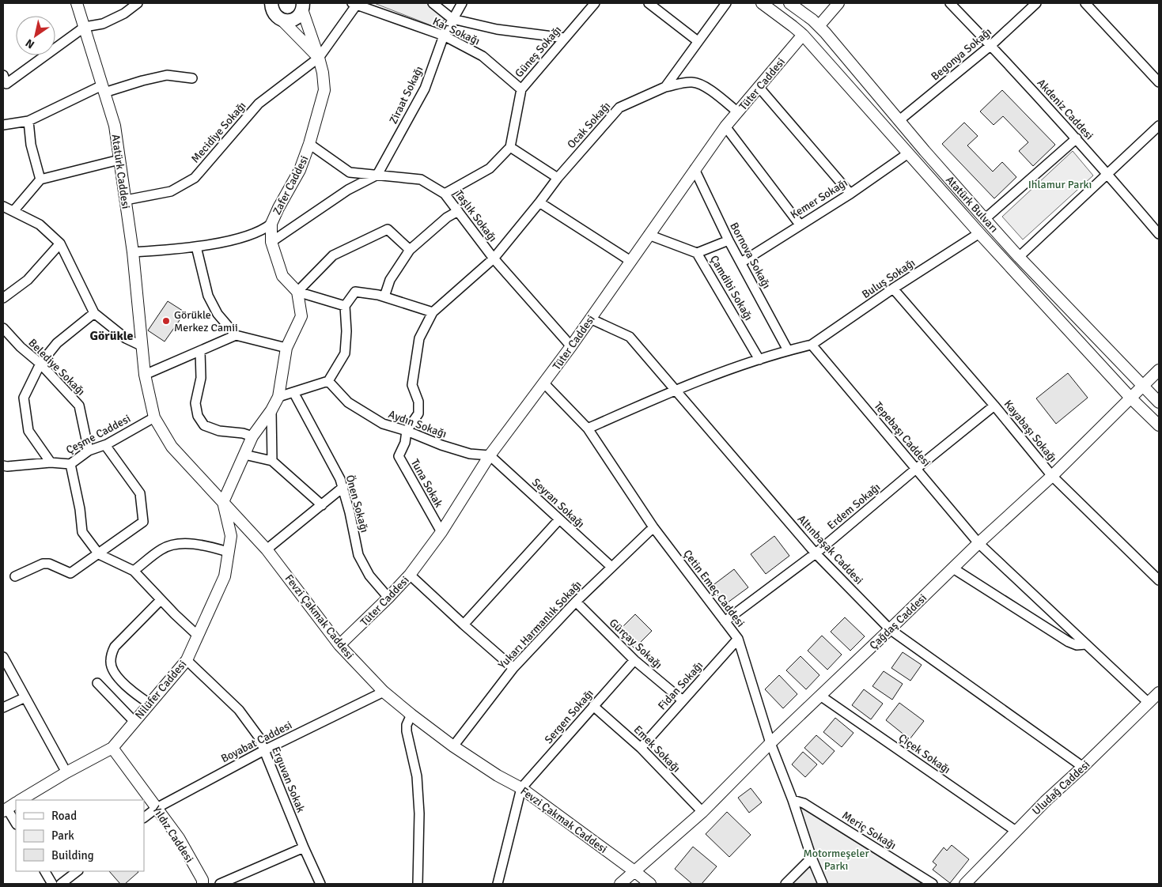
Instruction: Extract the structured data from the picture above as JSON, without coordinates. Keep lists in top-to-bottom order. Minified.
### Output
{"streets":{"street":["Kar Sokağı","Güneş Sokağı","Begonya Sokağı","Tüter Caddesi","Ziraat Sokağı","Akdeniz Caddesi","Ocak Sokağı","Mecidiye Sokağı","Atatürk Caddesi","Zafer Caddesi","Kemer Sokağı","Atatürk Bulvarı","Taşlık Sokağı","Bornova Sokağı","Buluş Sokağı","Çamdibi Sokağı","Belediye Sokağı","Aydın Sokağı","Kayabaşı Sokağı","Çeşme Caddesi","Tepebaşı Caddesi","Tuna Sokak","Seyran Sokağı","Önen Sokağı","Erdem Sokağı","Altınbaşak Caddesi","Çetin Emeç Caddesi","Fevzi Çakmak Caddesi","Çağdaş Caddesi","Yukarı Harmanlık Sokağı","Gürçay Sokağı","Fidan Sokağı","Nilüfer Caddesi","Sergen Sokağı","Boyabat Caddesi","Emek Sokağı","Çiçek Sokağı","Erguvan Sokak","Uludağ Caddesi","Meriç Sokağı","Yıldız Caddesi"]},"crossings":[["Kar Sokağı","Güneş Sokağı"],["Kar Sokağı","Ziraat Sokağı"],["Kar Sokağı","Mecidiye Sokağı"],["Begonya Sokağı","Akdeniz Caddesi"],["Begonya Sokağı","Atatürk Bulvarı"],["Tüter Caddesi","Ocak Sokağı"],["Tüter Caddesi","Taşlık Sokağı"],["Tüter Caddesi","Bornova Sokağı"],["Tüter Caddesi","Çamdibi Sokağı"],["Tüter Caddesi","Aydın Sokağı"],["Tüter Caddesi","Tuna Sokak"],["Tüter Caddesi","Seyran Sokağı"],["Tüter Caddesi","Önen Sokağı"],["Tüter Caddesi","Altınbaşak Caddesi"],["Tüter Caddesi","Çetin Emeç Caddesi"],["Tüter Caddesi","Fevzi Çakmak Caddesi"],["Ziraat Sokağı","Taşlık Sokağı"],["Ocak Sokağı","Taşlık Sokağı"],["Ocak Sokağı","Tuna Sokak"],["Mecidiye Sokağı","Atatürk Caddesi"],["Mecidiye Sokağı","Zafer Caddesi"],["Atatürk Caddesi","Fevzi Çakmak Caddesi"],["Zafer Caddesi","Taşlık Sokağı"],["Kemer Sokağı","Bornova Sokağı"],["Atatürk Bulvarı","Çağdaş Caddesi"],["Buluş Sokağı","Kayabaşı Sokağı"],["Buluş Sokağı","Tepebaşı Caddesi"],["Belediye Sokağı","Çeşme Caddesi"],["Aydın Sokağı","Tuna Sokak"],["Aydın Sokağı","Seyran Sokağı"],["Kayabaşı Sokağı","Erdem Sokağı"],["Kayabaşı Sokağı","Çağdaş Caddesi"],["Çeşme Caddesi","Fevzi Çakmak Caddesi"],["Tepebaşı Caddesi","Erdem Sokağı"],["Tepebaşı Caddesi","Çağdaş Caddesi"],["Tepebaşı Caddesi","Uludağ Caddesi"],["Seyran Sokağı","Yukarı Harmanlık Sokağı"],["Erdem Sokağı","Altınbaşak Caddesi"],["Erdem Sokağı","Çetin Emeç Caddesi"],["Altınbaşak Caddesi","Çağdaş Caddesi"],["Altınbaşak Caddesi","Uludağ Caddesi"],["Çetin Emeç Caddesi","Çağdaş Caddesi"],["Çetin Emeç Caddesi","Yukarı Harmanlık Sokağı"],["Çetin Emeç Caddesi","Fidan Sokağı"],["Çetin Emeç Caddesi","Meriç Sokağı"],["Fevzi Çakmak Caddesi","Çağdaş Caddesi"],["Fevzi Çakmak Caddesi","Yukarı Harmanlık Sokağı"],["Fevzi Çakmak Caddesi","Nilüfer Caddesi"],["Fevzi Çakmak Caddesi","Sergen Sokağı"],["Fevzi Çakmak Caddesi","Boyabat Caddesi"],["Çağdaş Caddesi","Emek Sokağı"],["Çağdaş Caddesi","Çiçek Sokağı"],["Yukarı Harmanlık Sokağı","Gürçay Sokağı"],["Gürçay Sokağı","Fidan Sokağı"],["Gürçay Sokağı","Sergen Sokağı"],["Fidan Sokağı","Emek Sokağı"],["Nilüfer Caddesi","Erguvan Sokak"],["Nilüfer Caddesi","Yıldız Caddesi"],["Sergen Sokağı","Emek Sokağı"],["Boyabat Caddesi","Erguvan Sokak"],["Boyabat Caddesi","Yıldız Caddesi"],["Çiçek Sokağı","Uludağ Caddesi"]],"districts":["Görükle"],"parks":["Ihlamur Parkı","Motormeşeler Parkı"],"places":["Görükle Merkez Camii"],"legend":["Road","Park","Building"],"north":"bottom left"}
